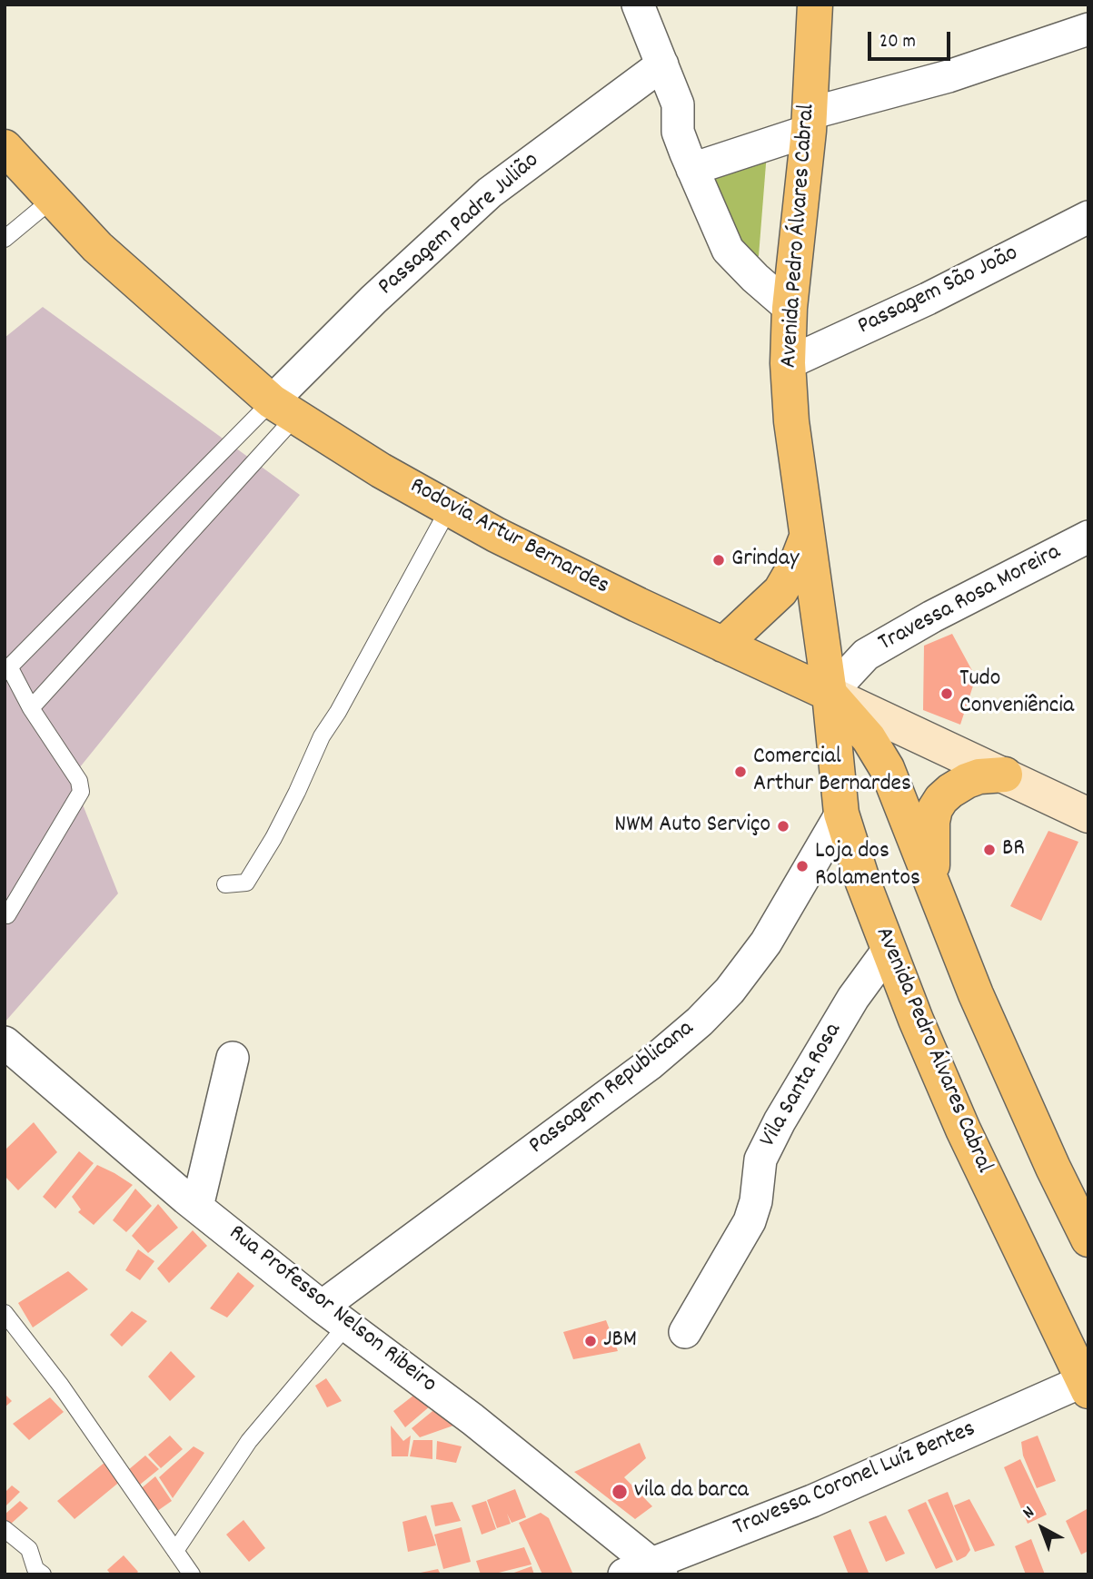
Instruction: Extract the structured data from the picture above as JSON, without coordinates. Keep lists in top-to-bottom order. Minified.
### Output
{"streets":{"main road":["Avenida Pedro Álvares Cabral","Rodovia Artur Bernardes"],"street":["Passagem Padre Julião","Passagem São João","Travessa Rosa Moreira","Vila Santa Rosa","Passagem Republicana","Rua Professor Nelson Ribeiro","Travessa Coronel Luíz Bentes"]},"crossings":[["Passagem Padre Julião","Rodovia Artur Bernardes"],["Avenida Pedro Álvares Cabral","Passagem São João"],["Avenida Pedro Álvares Cabral","Rodovia Artur Bernardes"],["Avenida Pedro Álvares Cabral","Travessa Rosa Moreira"],["Avenida Pedro Álvares Cabral","Vila Santa Rosa"],["Avenida Pedro Álvares Cabral","Passagem Republicana"],["Avenida Pedro Álvares Cabral","Travessa Coronel Luíz Bentes"],["Rodovia Artur Bernardes","Travessa Rosa Moreira"],["Passagem Republicana","Rua Professor Nelson Ribeiro"],["Rua Professor Nelson Ribeiro","Travessa Coronel Luíz Bentes"]],"places":["Grinday","Tudo Conveniência","Comercial Arthur Bernardes","NWM Auto Serviço","BR","Loja dos Rolamentos","JBM","vila da barca"],"scale_bar":"20 m","north":"top left"}
